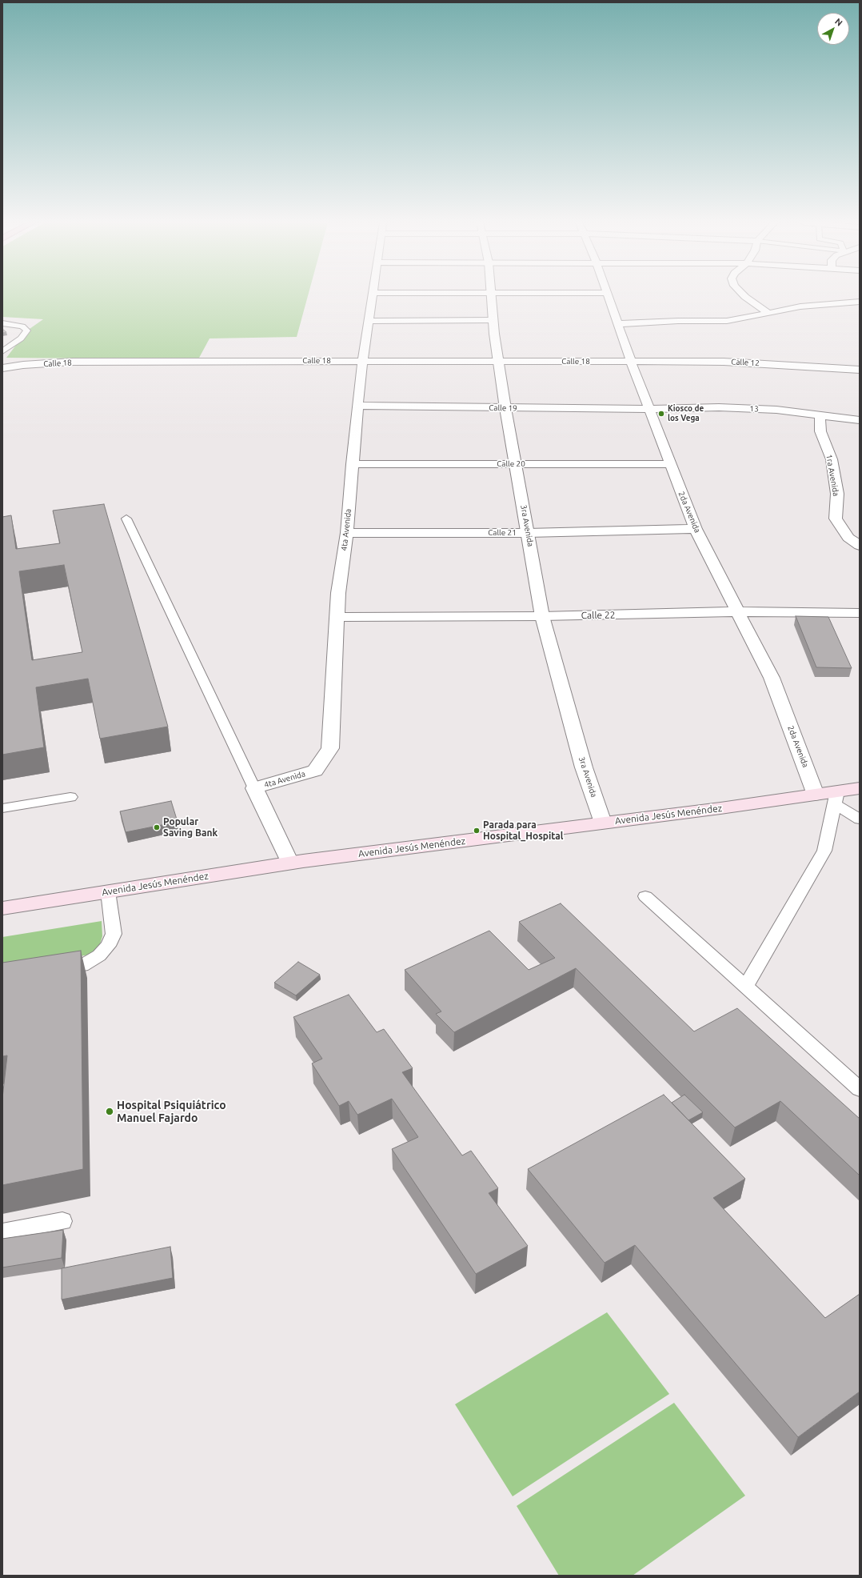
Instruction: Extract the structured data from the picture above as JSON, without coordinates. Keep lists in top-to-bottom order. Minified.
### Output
{"streets":{"main road":["Avenida Jesús Menéndez"],"street":["Calle 18","Calle 12","Calle 19","13","Calle 20","1ra Avenida","2da Avenida","3ra Avenida","4ta Avenida","Calle 21","Calle 22"]},"crossings":[["Calle 18","Calle 12"],["Calle 18","2da Avenida"],["Calle 18","3ra Avenida"],["Calle 18","4ta Avenida"],["Calle 12","2da Avenida"],["Calle 19","13"],["Calle 19","2da Avenida"],["Calle 19","3ra Avenida"],["Calle 19","4ta Avenida"],["13","1ra Avenida"],["13","2da Avenida"],["Calle 20","2da Avenida"],["Calle 20","3ra Avenida"],["Calle 20","4ta Avenida"],["2da Avenida","Calle 21"],["2da Avenida","Calle 22"],["2da Avenida","Avenida Jesús Menéndez"],["3ra Avenida","Calle 21"],["3ra Avenida","Calle 22"],["3ra Avenida","Avenida Jesús Menéndez"],["4ta Avenida","Calle 21"],["4ta Avenida","Calle 22"]],"places":["Kiosco de los Vega","Popular Saving Bank","Parada para Hospital_Hospital","Hospital Psiquiátrico Manuel Fajardo"],"north":"top right"}
